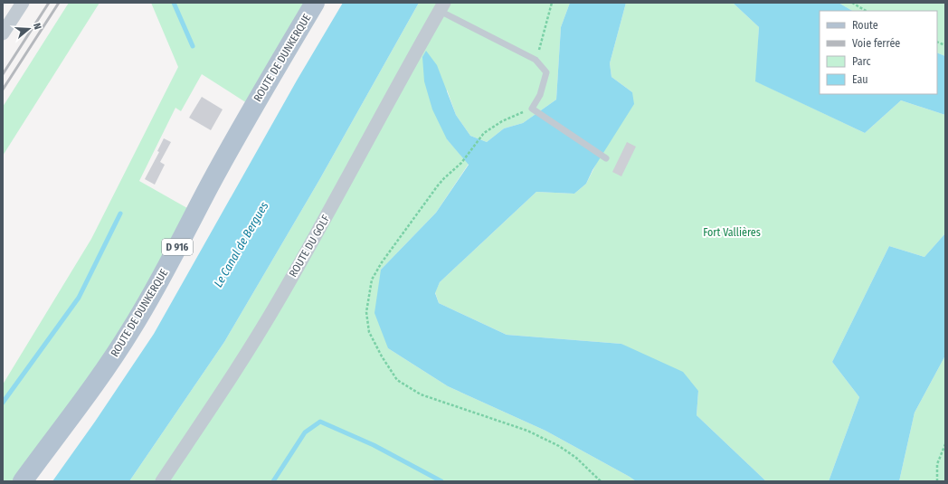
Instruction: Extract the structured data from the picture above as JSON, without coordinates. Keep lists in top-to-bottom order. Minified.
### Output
{"streets":{"main road":["ROUTE DE DUNKERQUE","D 916"],"street":["ROUTE DU GOLF"]},"water":["Le Canal de Bergues"],"parks":["Fort Vallières"],"legend":["Route","Voie ferrée","Parc","Eau"],"north":"right"}
